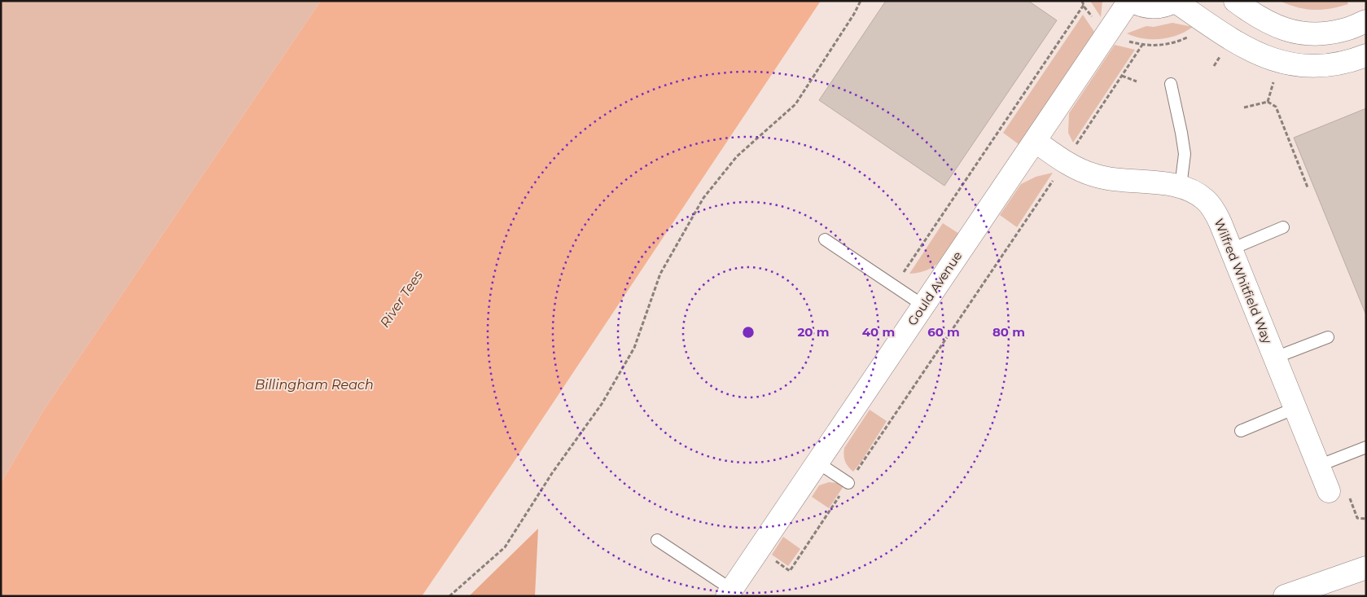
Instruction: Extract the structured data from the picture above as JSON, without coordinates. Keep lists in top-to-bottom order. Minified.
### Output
{"streets":{"street":["Wilfred Whitfield Way","Gould Avenue"]},"crossings":[["Wilfred Whitfield Way","Gould Avenue"]],"water":["River Tees","Billingham Reach"],"rings":["20 m","40 m","60 m","80 m"]}
